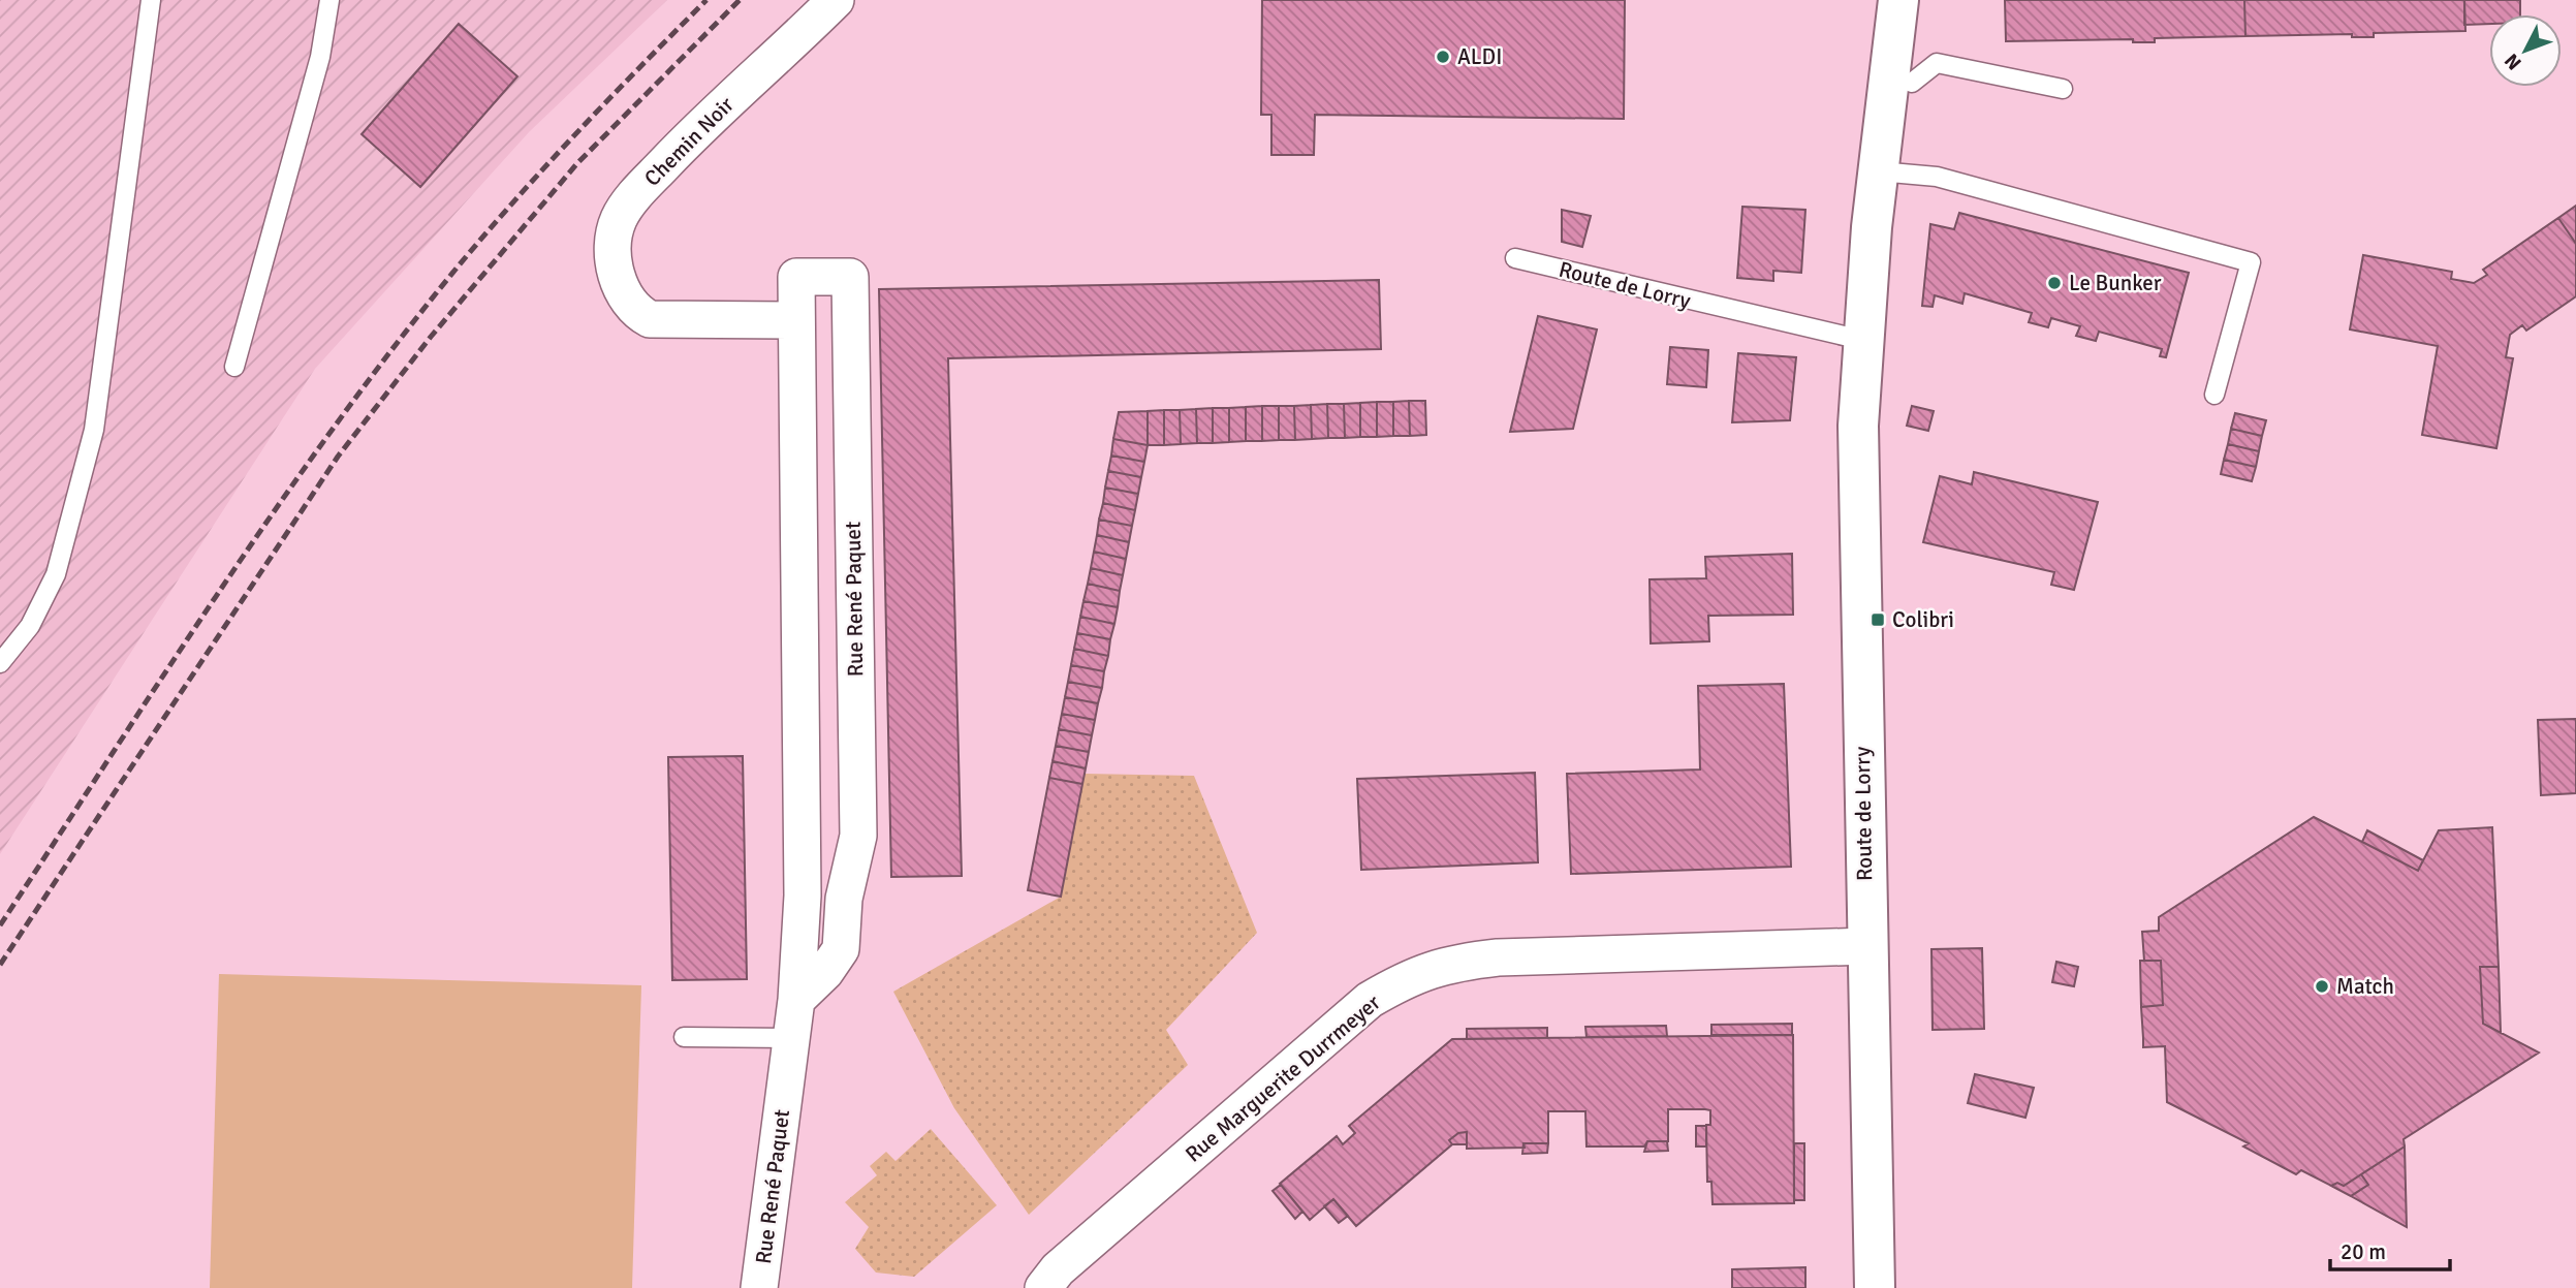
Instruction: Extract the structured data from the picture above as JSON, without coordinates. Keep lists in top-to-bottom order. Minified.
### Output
{"streets":{"main road":["Route de Lorry"],"street":["Chemin Noir","Rue René Paquet","Rue Marguerite Durrmeyer"]},"crossings":[["Chemin Noir","Rue René Paquet"],["Route de Lorry","Rue Marguerite Durrmeyer"]],"places":{"other":["ALDI","Le Bunker","Match"],"transit":["Colibri"]},"scale_bar":"20 m","north":"bottom left"}
